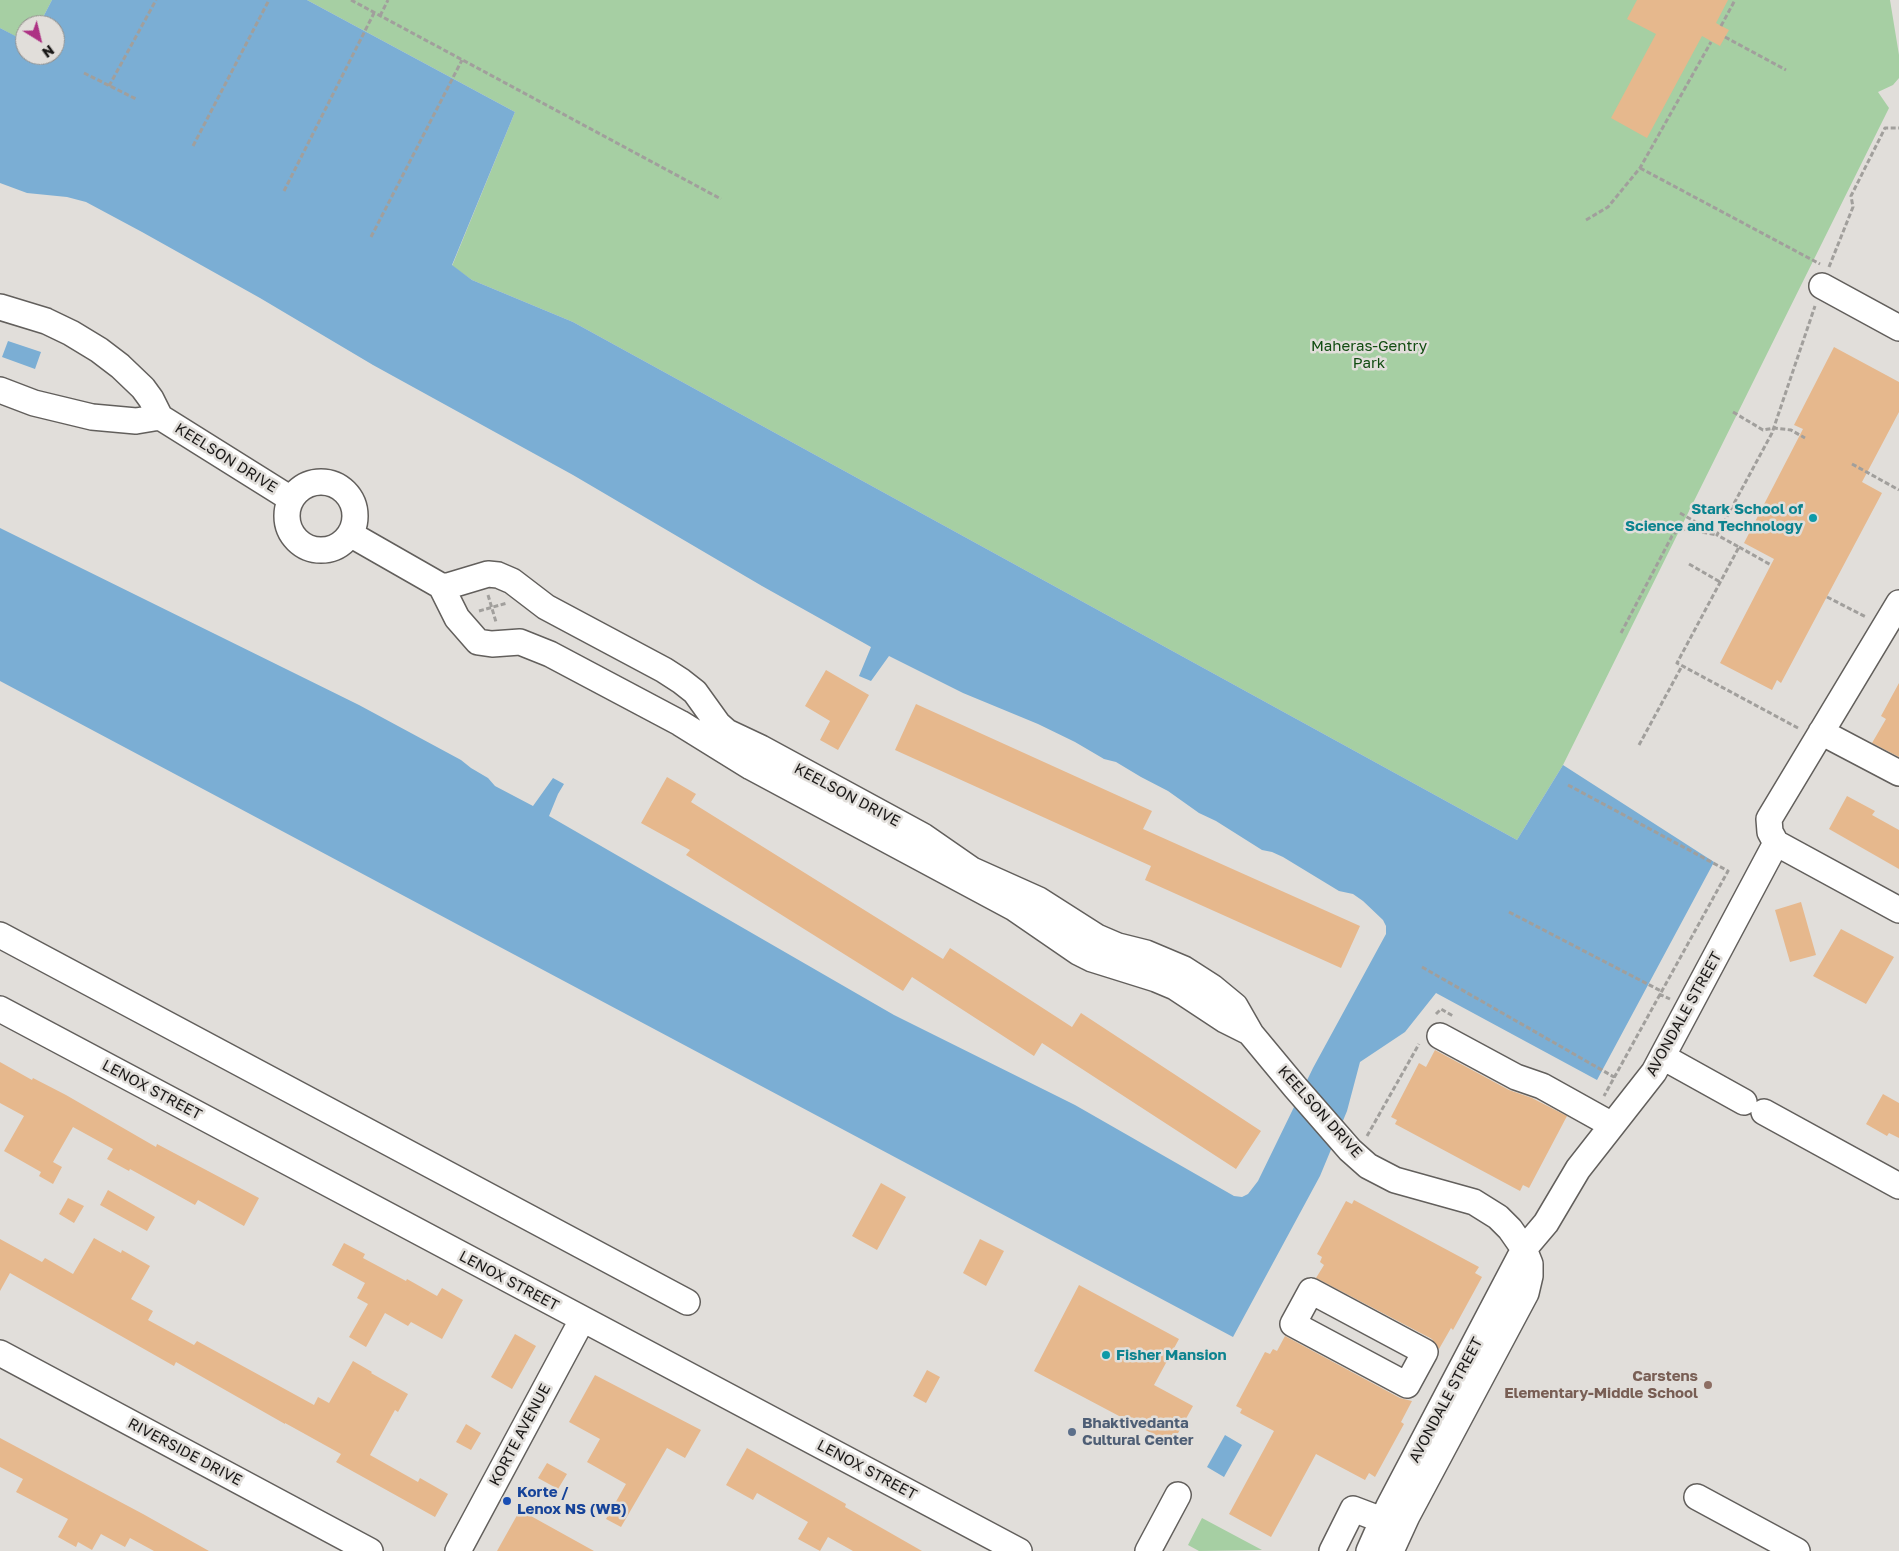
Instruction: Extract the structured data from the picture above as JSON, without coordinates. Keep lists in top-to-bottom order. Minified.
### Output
{"streets":{"street":["KEELSON DRIVE","AVONDALE STREET","LENOX STREET","KORTE AVENUE","RIVERSIDE DRIVE"]},"crossings":[["KEELSON DRIVE","AVONDALE STREET"],["LENOX STREET","KORTE AVENUE"]],"parks":["Maheras-Gentry Park"],"places":["Stark School of Science and Technology","Fisher Mansion","Carstens Elementary-Middle School","Bhaktivedanta Cultural Center","Korte / Lenox NS (WB)"],"north":"bottom right"}
